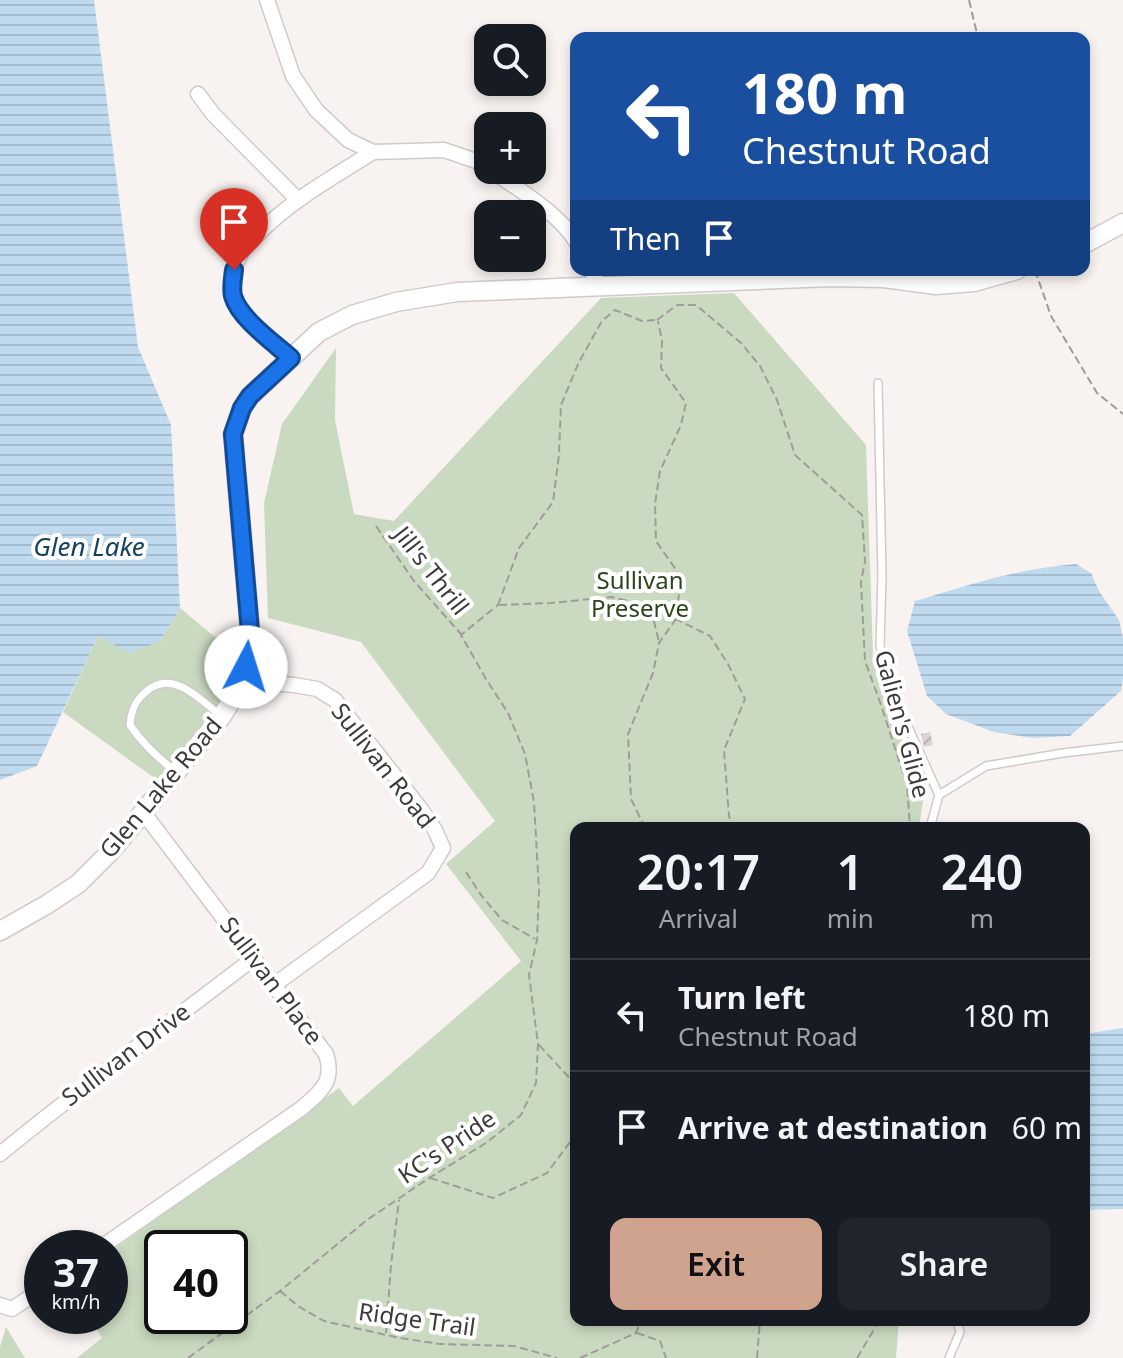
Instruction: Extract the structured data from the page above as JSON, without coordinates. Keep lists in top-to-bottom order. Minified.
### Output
{"streets":{"street":["Sullivan Road","Glen Lake Road","Sullivan Place","Sullivan Drive"],"path":["Jill's Thrill","Galien's Glide","KC's Pride","Ridge Trail"]},"crossings":[["Jill's Thrill","KC's Pride"],["Sullivan Road","Glen Lake Road"],["Sullivan Road","Sullivan Place"],["Glen Lake Road","Sullivan Place"],["Sullivan Place","Sullivan Drive"],["KC's Pride","Ridge Trail"]],"water":["Glen Lake"],"parks":["Sullivan Preserve"],"page":{"map_buttons":["+","−"],"turn":["180 m","Chestnut Road"],"then":"Then","eta":["20:17","Arrival","1","min","240","m"],"list":[{"name":"Turn left","note":"Chestnut Road","value":"180 m"},{"name":"Arrive at destination","value":"60 m"}],"buttons":["Exit","Share"],"speed":"37 km/h","limit":"40"}}
